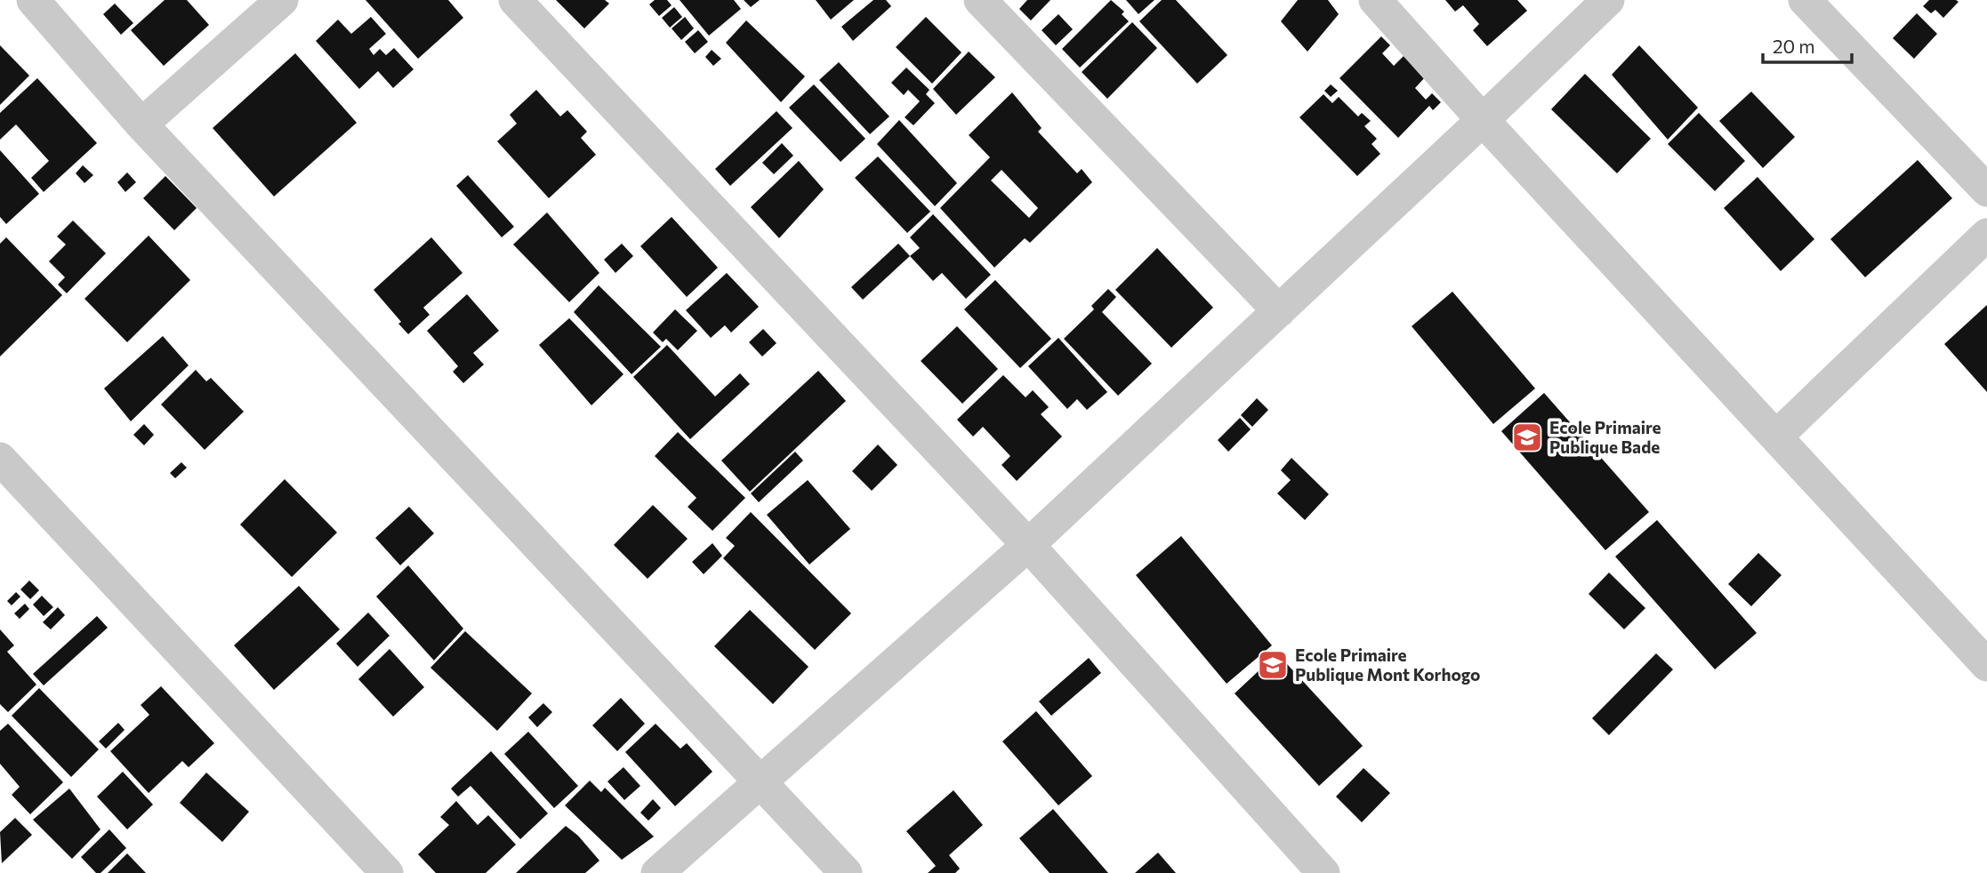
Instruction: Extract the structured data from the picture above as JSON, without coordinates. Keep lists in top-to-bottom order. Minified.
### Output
{"places":{"school or university":["Ecole Primaire Publique Bade","Ecole Primaire Publique Mont Korhogo"]},"scale_bar":"20 m"}
